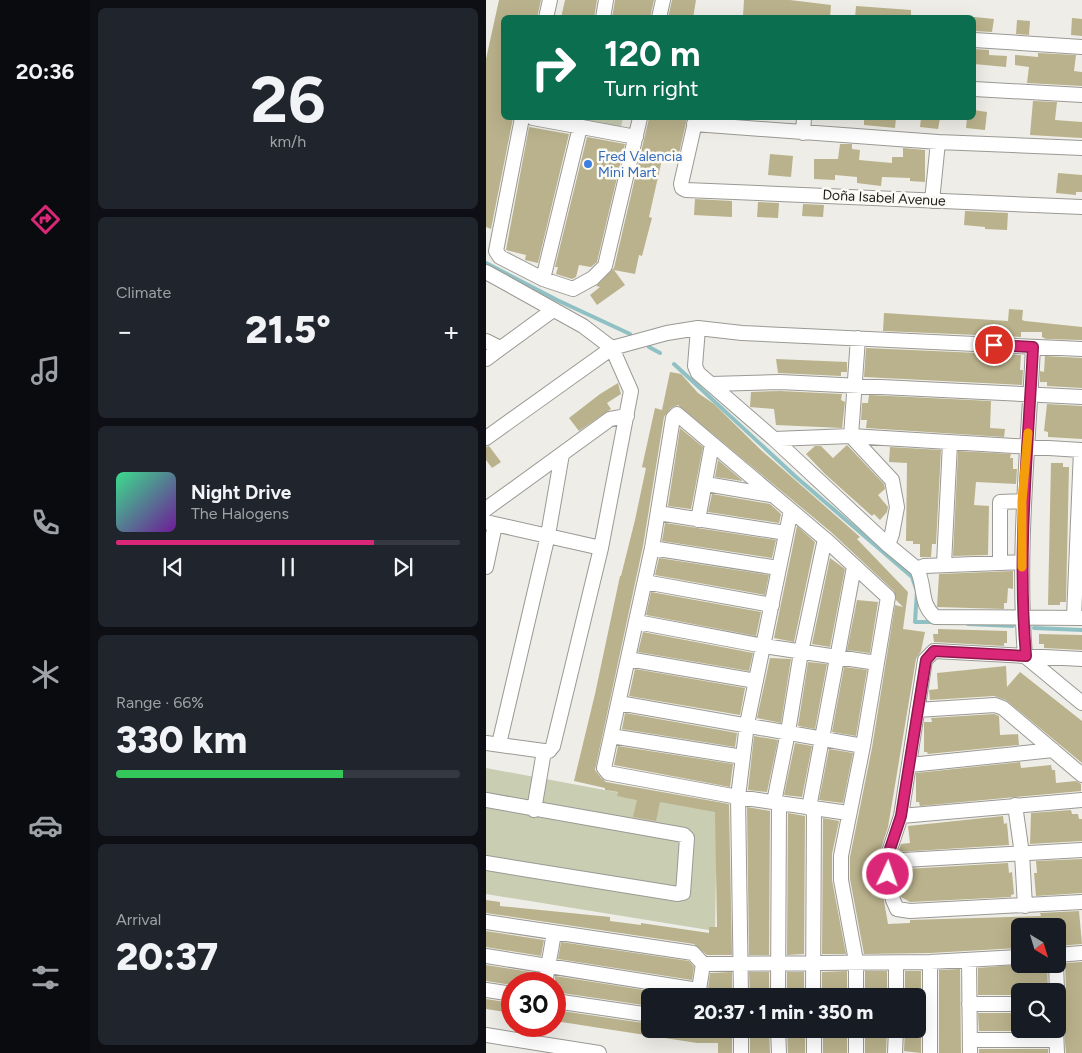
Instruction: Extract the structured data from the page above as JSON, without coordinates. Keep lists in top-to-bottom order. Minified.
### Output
{"streets":{"street":["Doña Isabel Avenue"]},"places":["Fred Valencia Mini Mart"],"north":"bottom right","page":{"tabs":"20:36","tile":[["26","km/h"],"Climate",["Range · 66%","330 km"],["Arrival","20:37"]],"turn":["120 m","Turn right"],"heat":["−","21.5°","+"],"song":["Night Drive","The Halogens"],"limit":"30","trip":"20:37 · 1 min · 350 m"}}
